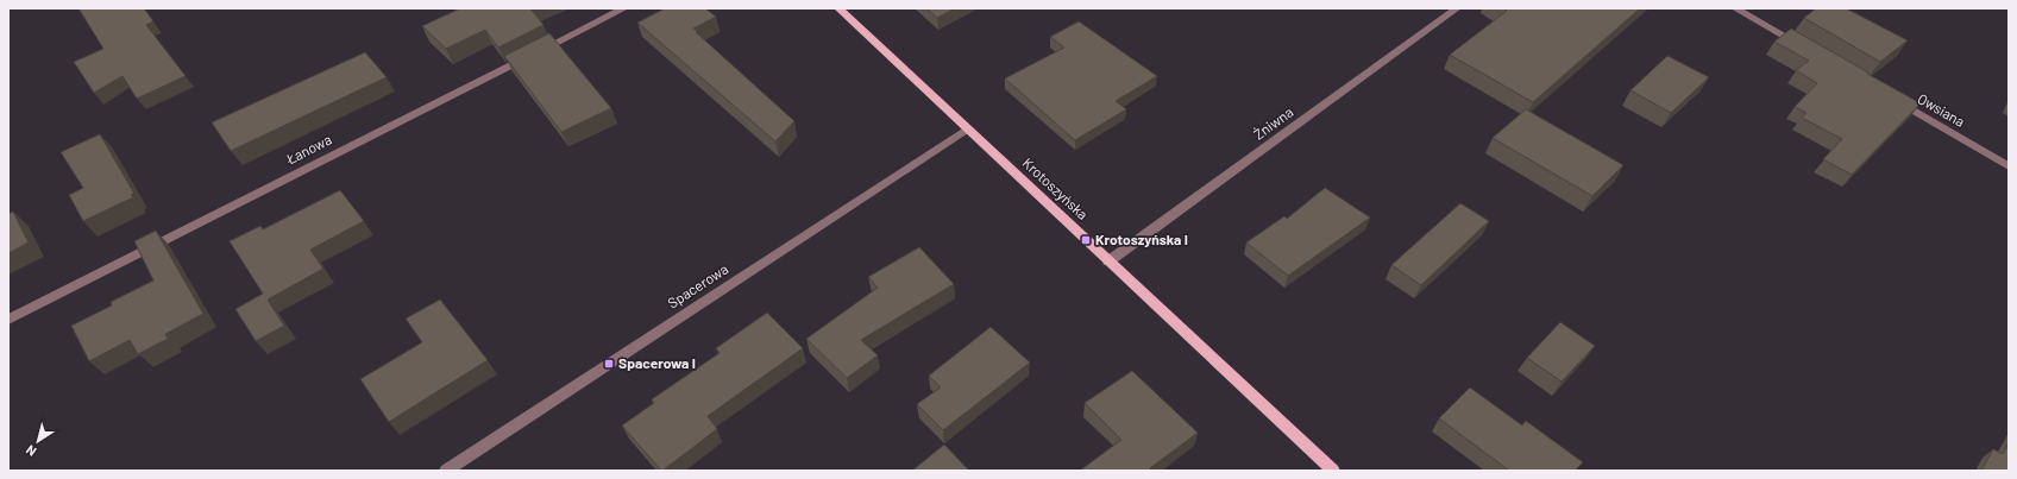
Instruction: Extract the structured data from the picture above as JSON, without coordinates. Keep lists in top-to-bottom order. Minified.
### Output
{"streets":{"main road":["Krotoszyńska"],"street":["Owsiana","Żniwna","Łanowa","Spacerowa"]},"crossings":[["Żniwna","Krotoszyńska"],["Krotoszyńska","Spacerowa"]],"places":{"transit":["Krotoszyńska I","Spacerowa I"]},"north":"bottom left"}
